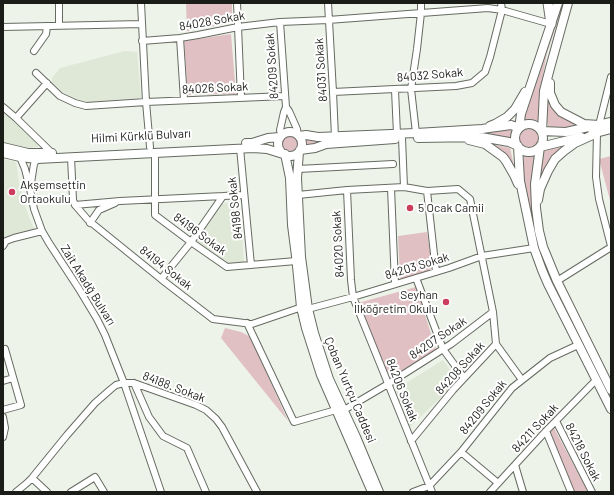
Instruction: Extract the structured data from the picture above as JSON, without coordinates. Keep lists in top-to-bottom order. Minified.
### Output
{"streets":{"main road":["Hilmi Kürklü Bulvarı","Çoban Yurtçu Caddesi"],"street":["84028 Sokak","84209 Sokak","84031 Sokak","84032 Sokak","84026 Sokak","84198 Sokak","84196 Sokak","84020 Sokak","84203 Sokak","84194 Sokak","Zait Akadğ Bulvarı","84207 Sokak","84208 Sokak","84188. Sokak","84206 Sokak","84211 Sokak","84218 Sokak"]},"crossings":[["84028 Sokak","84209 Sokak"],["84028 Sokak","84031 Sokak"],["84028 Sokak","84032 Sokak"],["84028 Sokak","84196 Sokak"],["84209 Sokak","84026 Sokak"],["84209 Sokak","84208 Sokak"],["84209 Sokak","84206 Sokak"],["84031 Sokak","84032 Sokak"],["84026 Sokak","84196 Sokak"],["Hilmi Kürklü Bulvarı","84198 Sokak"],["Hilmi Kürklü Bulvarı","84196 Sokak"],["Hilmi Kürklü Bulvarı","Zait Akadğ Bulvarı"],["Hilmi Kürklü Bulvarı","Çoban Yurtçu Caddesi"],["84198 Sokak","84196 Sokak"],["84196 Sokak","Çoban Yurtçu Caddesi"],["84020 Sokak","84203 Sokak"],["84020 Sokak","84206 Sokak"],["84203 Sokak","84194 Sokak"],["84203 Sokak","Çoban Yurtçu Caddesi"],["84203 Sokak","84206 Sokak"],["84194 Sokak","84207 Sokak"],["84194 Sokak","Çoban Yurtçu Caddesi"],["Zait Akadğ Bulvarı","84188. Sokak"],["84207 Sokak","Çoban Yurtçu Caddesi"],["84207 Sokak","84206 Sokak"],["84208 Sokak","84206 Sokak"],["84211 Sokak","84218 Sokak"]],"places":["Akşemsettin Ortaokulu","5 Ocak Camii","Seyhan İlköğretim Okulu"]}
